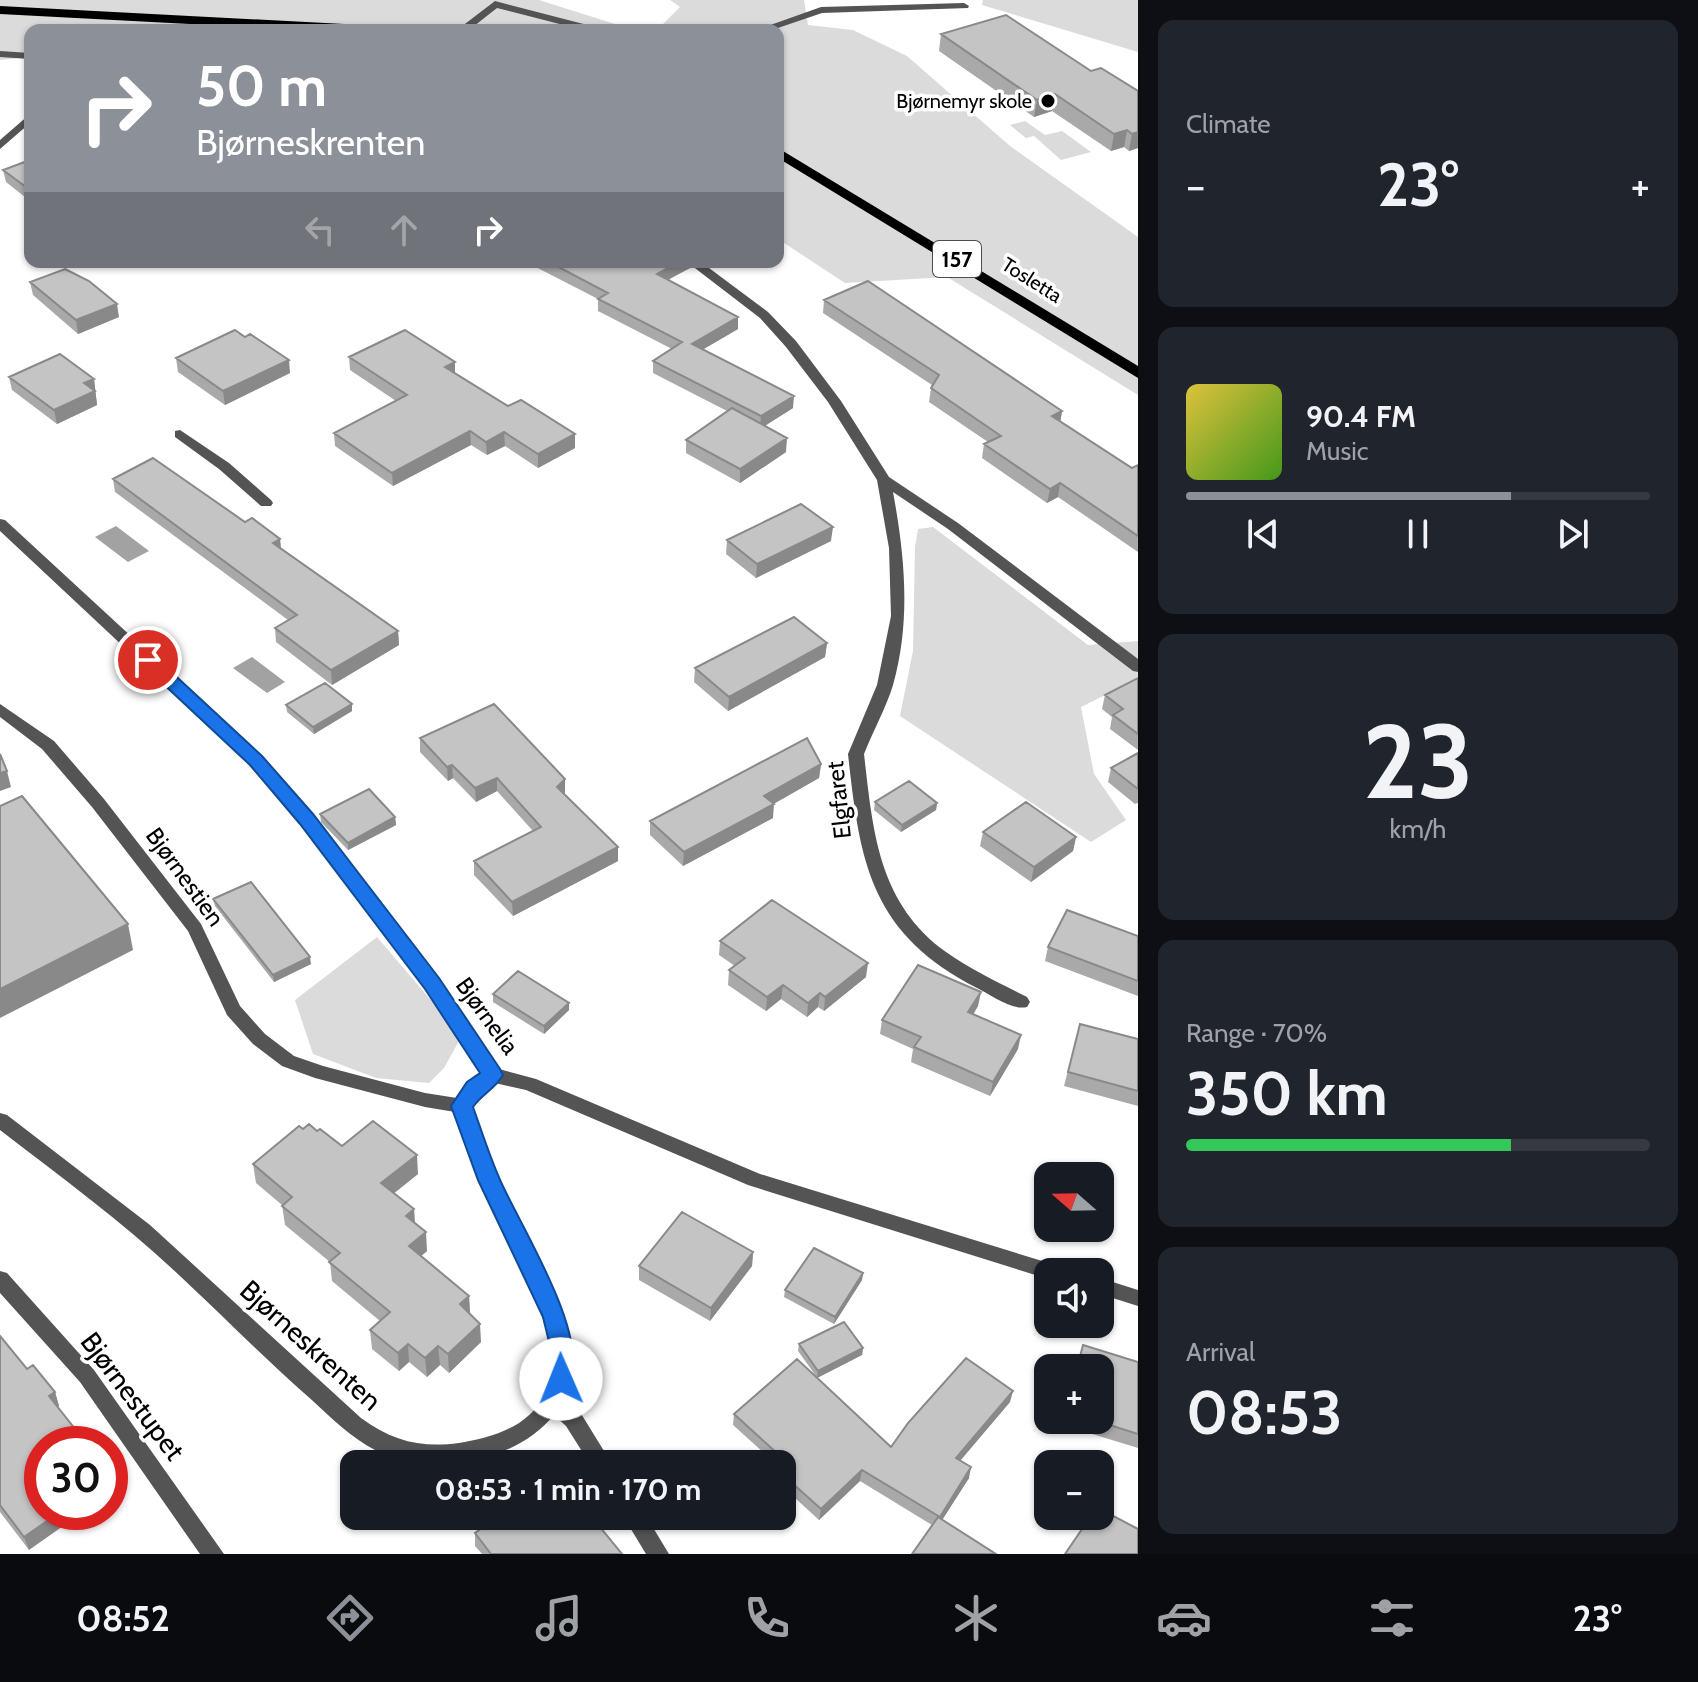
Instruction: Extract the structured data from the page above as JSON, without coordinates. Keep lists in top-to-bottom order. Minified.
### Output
{"streets":{"main road":["157","Tosletta"],"street":["Elgfaret","Bjørnestien","Bjørnelia","Bjørneskrenten","Bjørnestupet"]},"crossings":[["Bjørnestien","Bjørneskrenten"]],"places":["Bjørnemyr skole"],"north":"left","page":{"tile":["Climate",["23","km/h"],["Range · 70%","350 km"],["Arrival","08:53"]],"turn":["50 m","Bjørneskrenten"],"heat":["−","23°","+"],"song":["90.4 FM","Music"],"map_buttons":["+","−"],"limit":"30","trip":"08:53 · 1 min · 170 m","tabs":["08:52","23°"]}}
